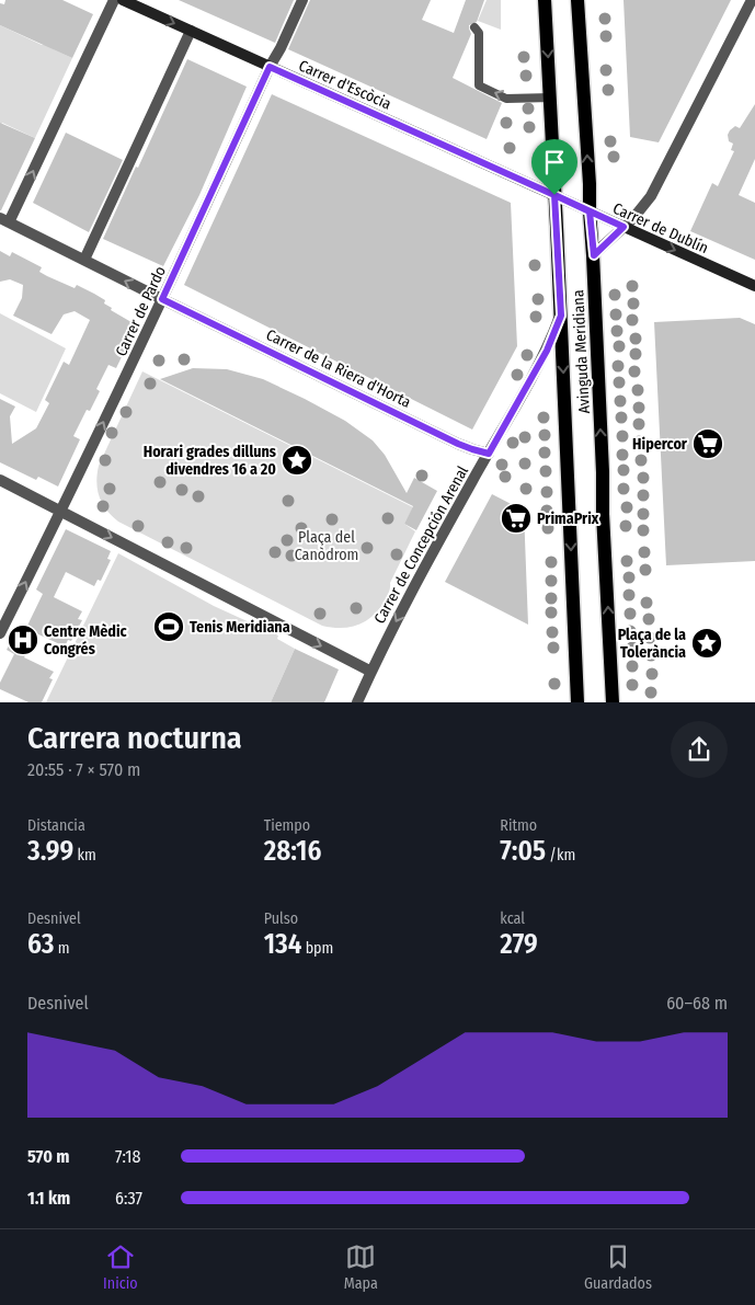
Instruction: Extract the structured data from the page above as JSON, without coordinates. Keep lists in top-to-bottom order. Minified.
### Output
{"streets":{"main road":["Carrer d'Escòcia","Carrer de Dublín","Avinguda Meridiana"],"street":["Carrer de Pardo","Carrer de la Riera d'Horta","Carrer de Concepción Arenal"]},"crossings":[["Carrer d'Escòcia","Carrer de Dublín"],["Carrer d'Escòcia","Carrer de Pardo"],["Carrer d'Escòcia","Avinguda Meridiana"],["Carrer de Dublín","Avinguda Meridiana"],["Carrer de Pardo","Carrer de la Riera d'Horta"],["Avinguda Meridiana","Carrer de Concepción Arenal"],["Carrer de la Riera d'Horta","Carrer de Concepción Arenal"]],"one_way":["Carrer de Dublín","Carrer de Pardo","Carrer de Concepción Arenal"],"parks":["Plaça del Canòdrom"],"places":{"supermarket":["Hipercor","PrimaPrix"],"place":["Horari grades dilluns divendres 16 a 20","Plaça de la Tolerància"],"sports":["Tenis Meridiana"],"hospital":["Centre Mèdic Congrés"]},"page":{"heading":["Carrera nocturna","20:55 · 7 × 570 m"],"stats":[["Distancia","3.99 km"],["Tiempo","28:16"],["Ritmo","7:05 /km"],["Desnivel","63 m"],["Pulso","134 bpm"],["kcal","279"]],"chart":["Desnivel","60–68 m"],"list":[{"name":"570 m","note":"7:18"},{"name":"1.1 km","note":"6:37"}],"tabs":["Inicio","Mapa","Guardados"]}}
